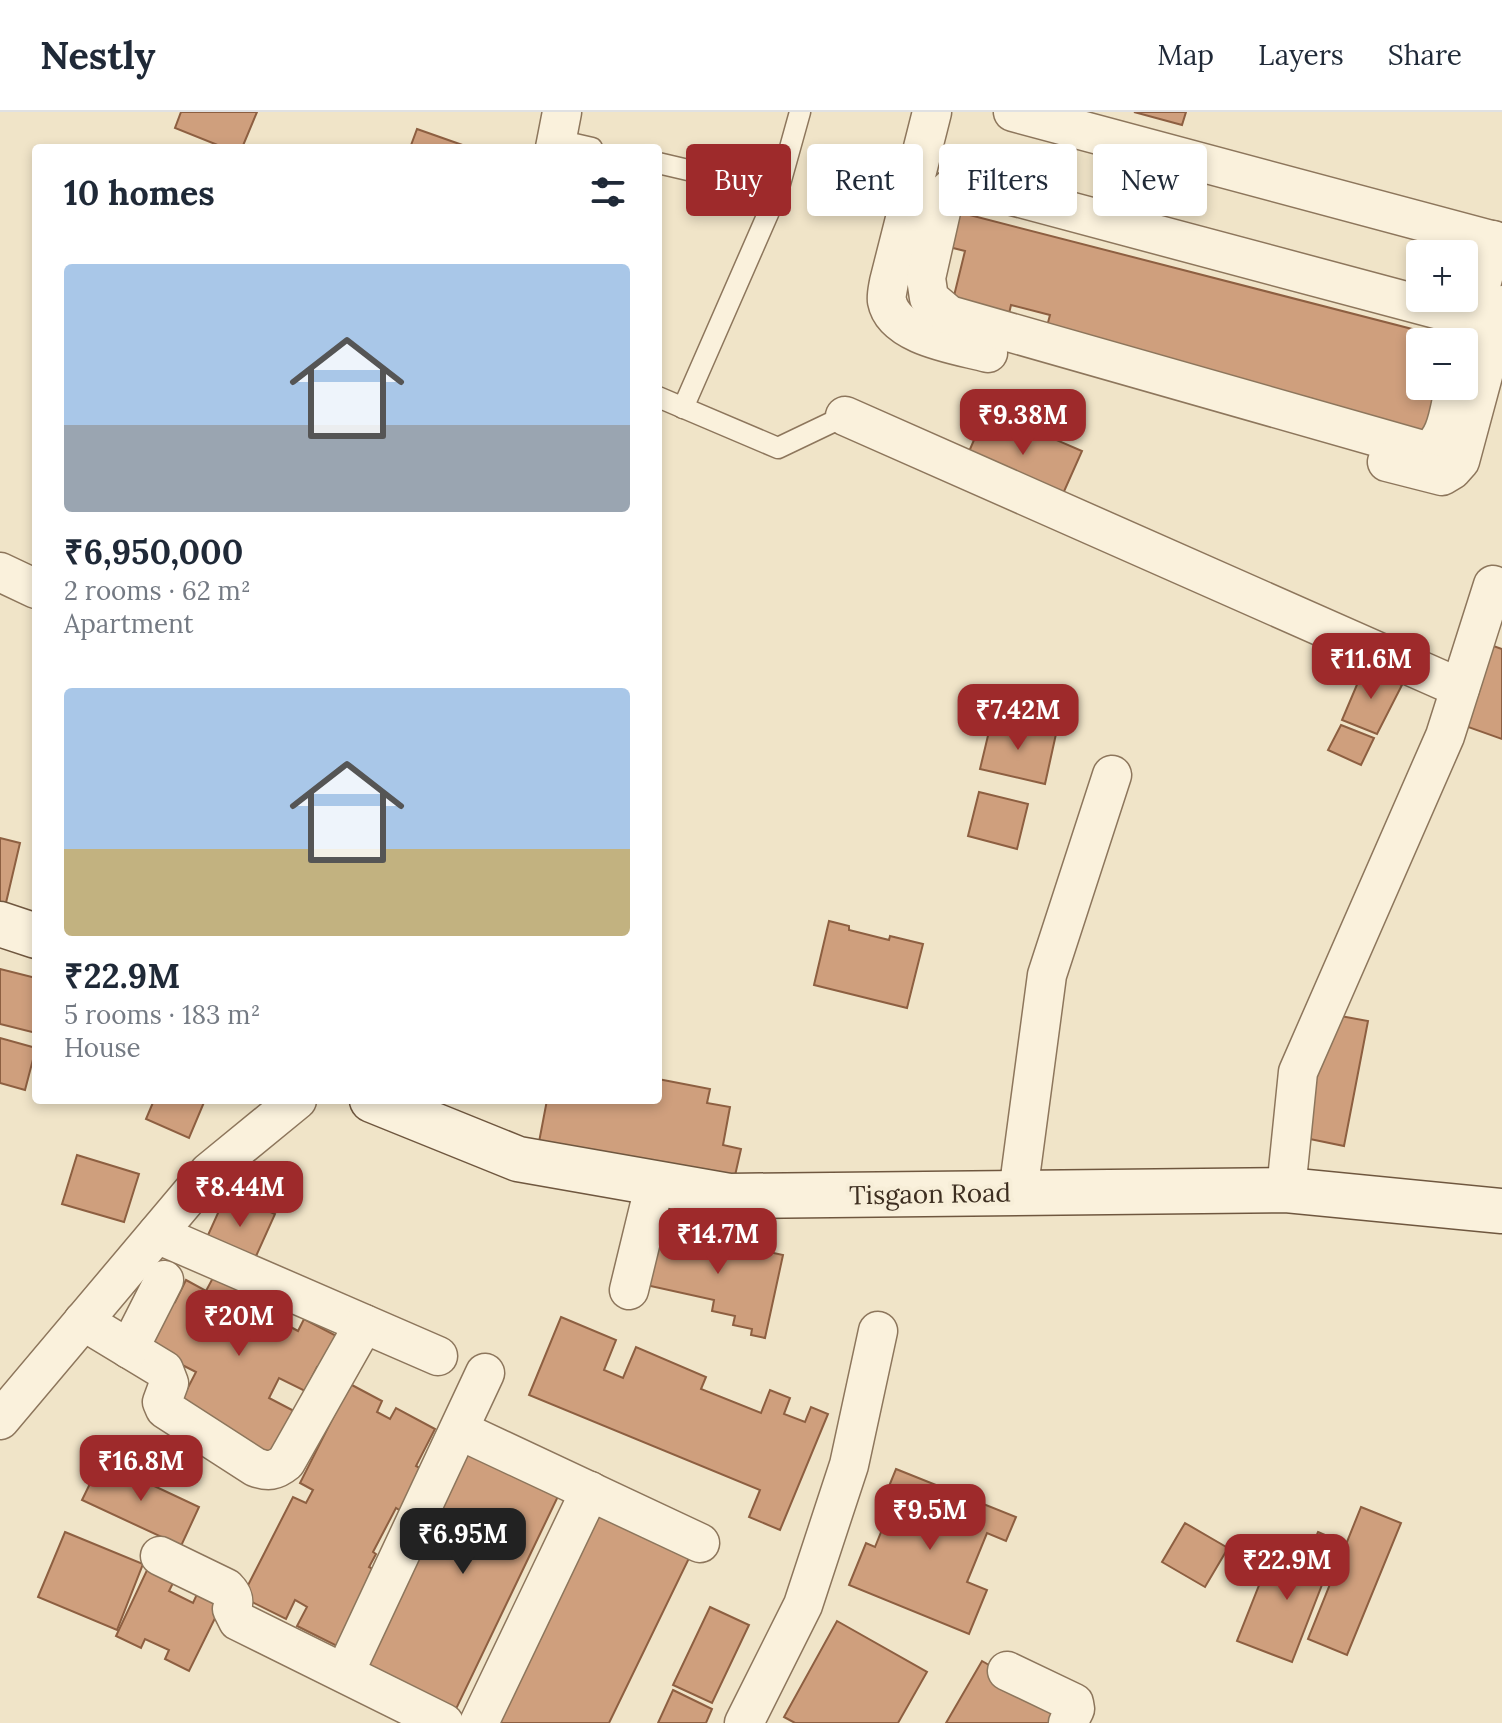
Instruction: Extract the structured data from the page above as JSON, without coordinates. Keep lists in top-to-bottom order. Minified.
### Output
{"streets":{"street":["Tisgaon Road"]},"page":{"header":"Nestly","nav":["Map","Layers","Share"],"chip":["Buy","Rent","Filters","New"],"heading":"10 homes","map_buttons":["+","−"],"list":[{"name":"₹6,950,000","note":"2 rooms · 62 m² · Apartment"},{"name":"₹22.9M","note":"5 rooms · 183 m² · House"}],"price":["₹9.38M","₹11.6M","₹7.42M","₹8.44M","₹14.7M","₹20M","₹16.8M","₹9.5M","₹6.95M","₹22.9M"]}}
